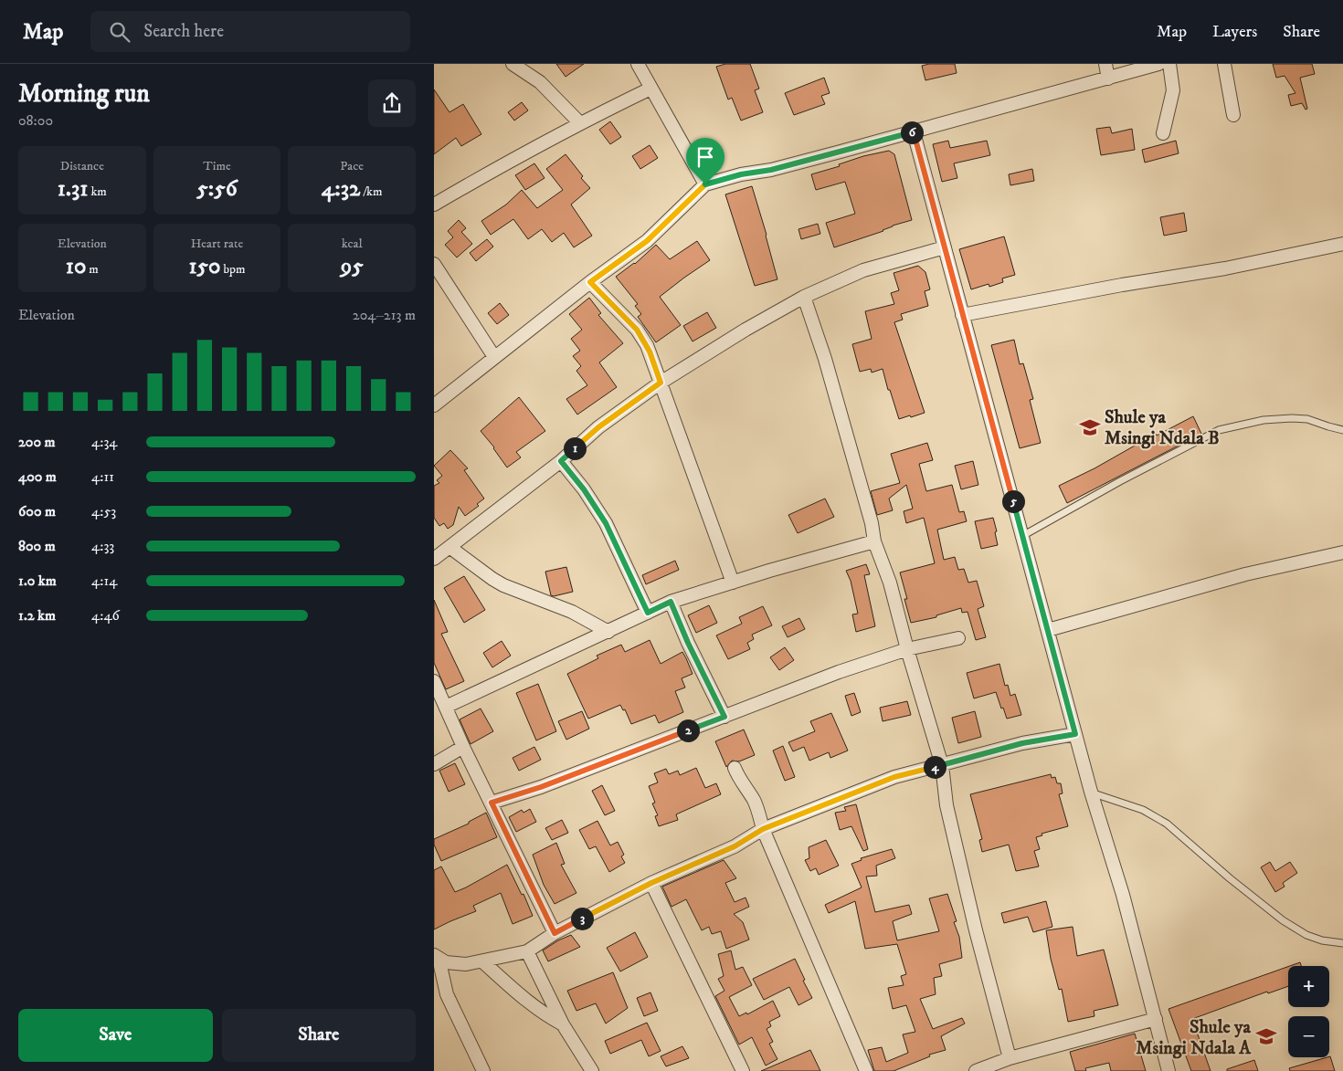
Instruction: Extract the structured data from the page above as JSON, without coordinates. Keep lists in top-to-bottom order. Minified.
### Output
{"places":{"school or university":["Shule ya Msingi Ndala B","Shule ya Msingi Ndala A"]},"page":{"header":"Map","search":"Search here","nav":["Map","Layers","Share"],"heading":["Morning run","08:00"],"pins":["6","1","5","2","4","3"],"stats":[["Distance","1.31 km"],["Time","5:56"],["Pace","4:32 /km"],["Elevation","10 m"],["Heart rate","150 bpm"],["kcal","95"]],"chart":["Elevation","204–213 m"],"list":[{"name":"200 m","note":"4:34"},{"name":"400 m","note":"4:11"},{"name":"600 m","note":"4:53"},{"name":"800 m","note":"4:33"},{"name":"1.0 km","note":"4:14"},{"name":"1.2 km","note":"4:46"}],"map_buttons":["+","−"],"buttons":["Save","Share"]}}
